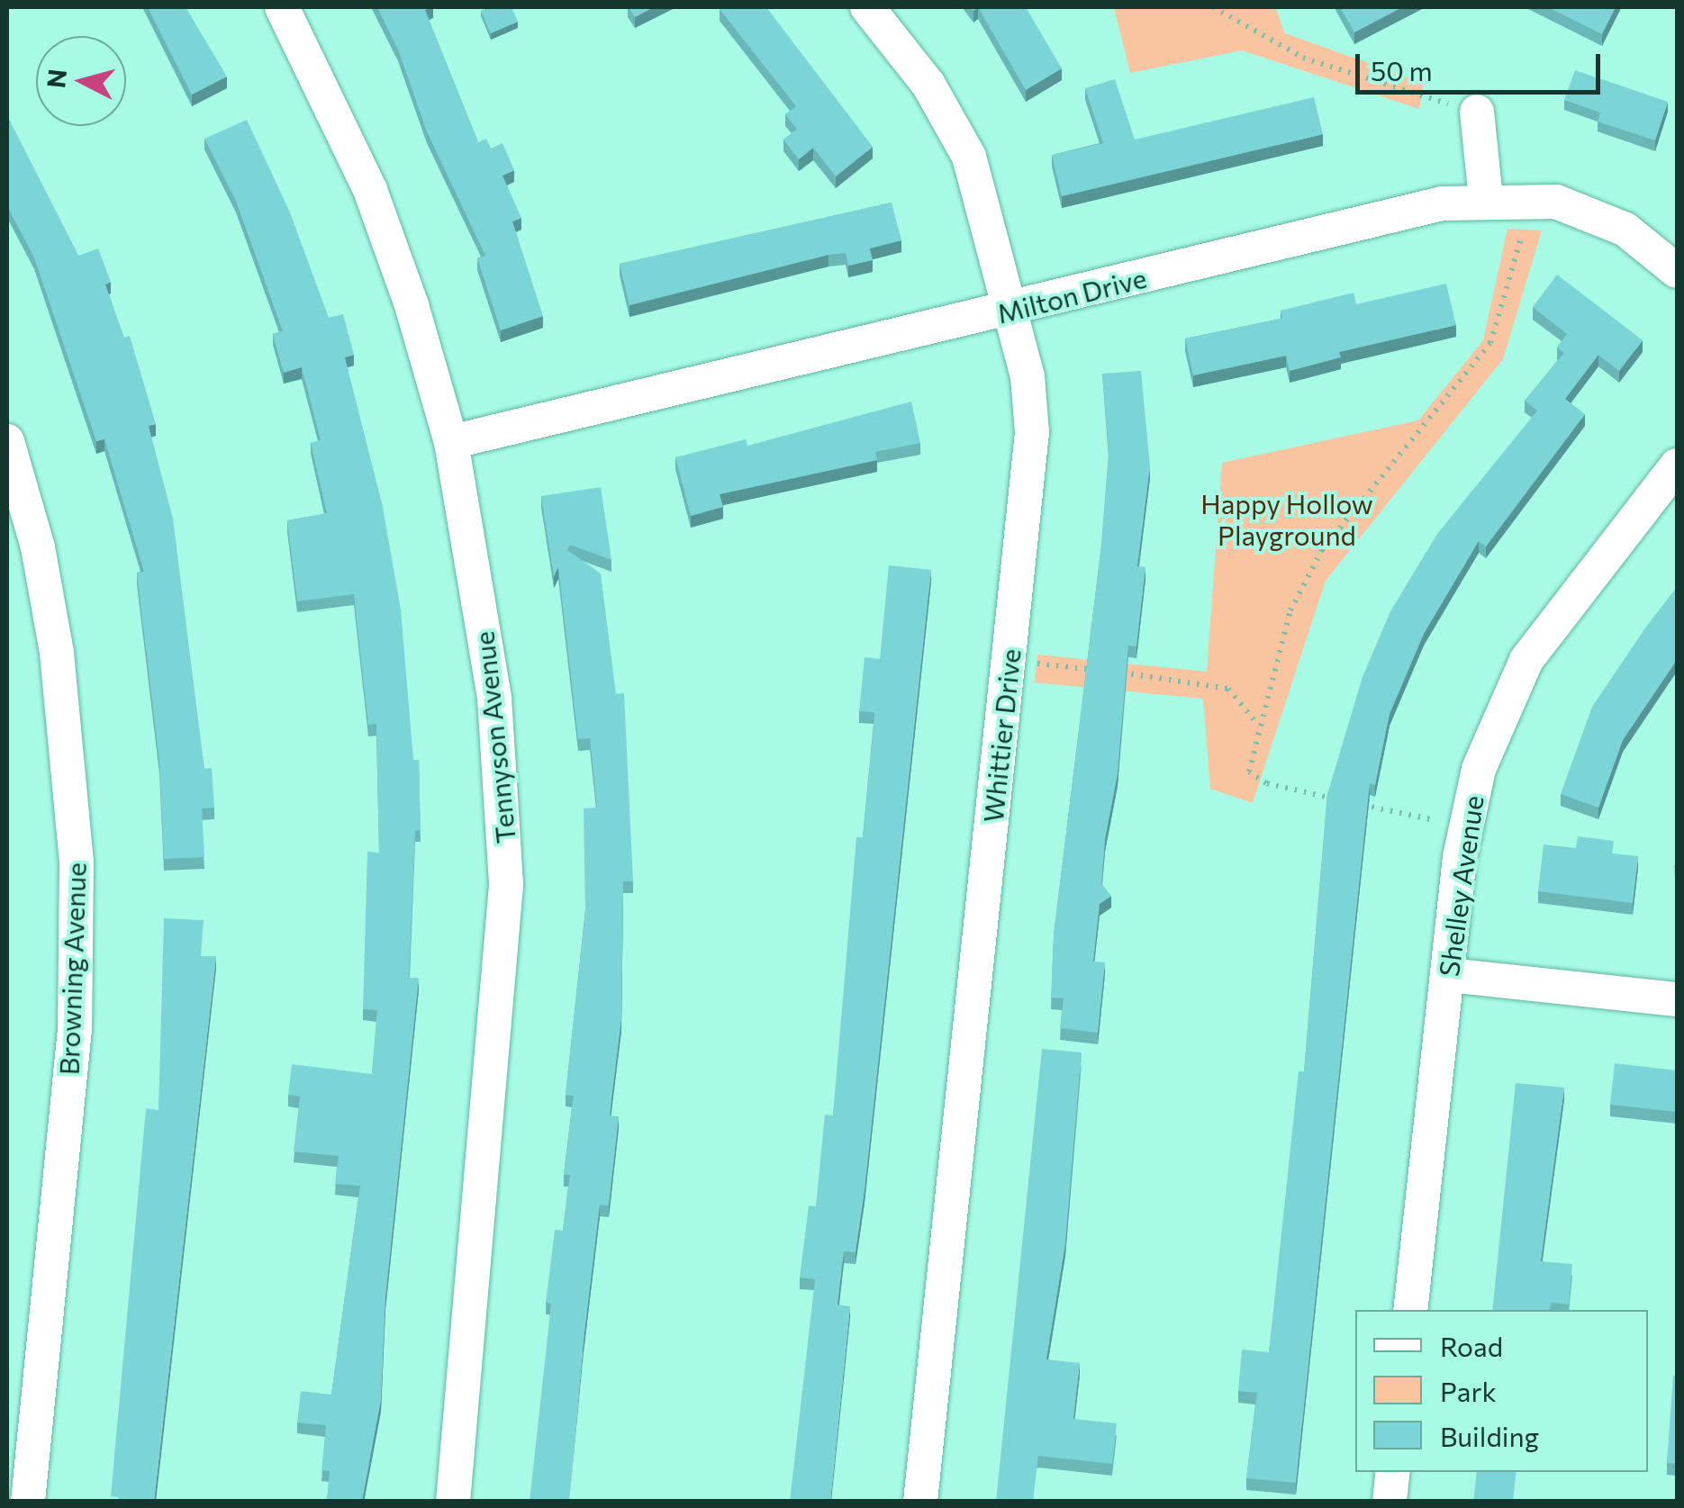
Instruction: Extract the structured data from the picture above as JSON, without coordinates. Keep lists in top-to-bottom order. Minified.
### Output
{"streets":{"street":["Milton Drive","Whittier Drive","Tennyson Avenue","Shelley Avenue","Browning Avenue"]},"crossings":[["Milton Drive","Whittier Drive"],["Milton Drive","Tennyson Avenue"]],"parks":["Happy Hollow Playground"],"legend":["Road","Park","Building"],"scale_bar":"50 m","north":"left"}
